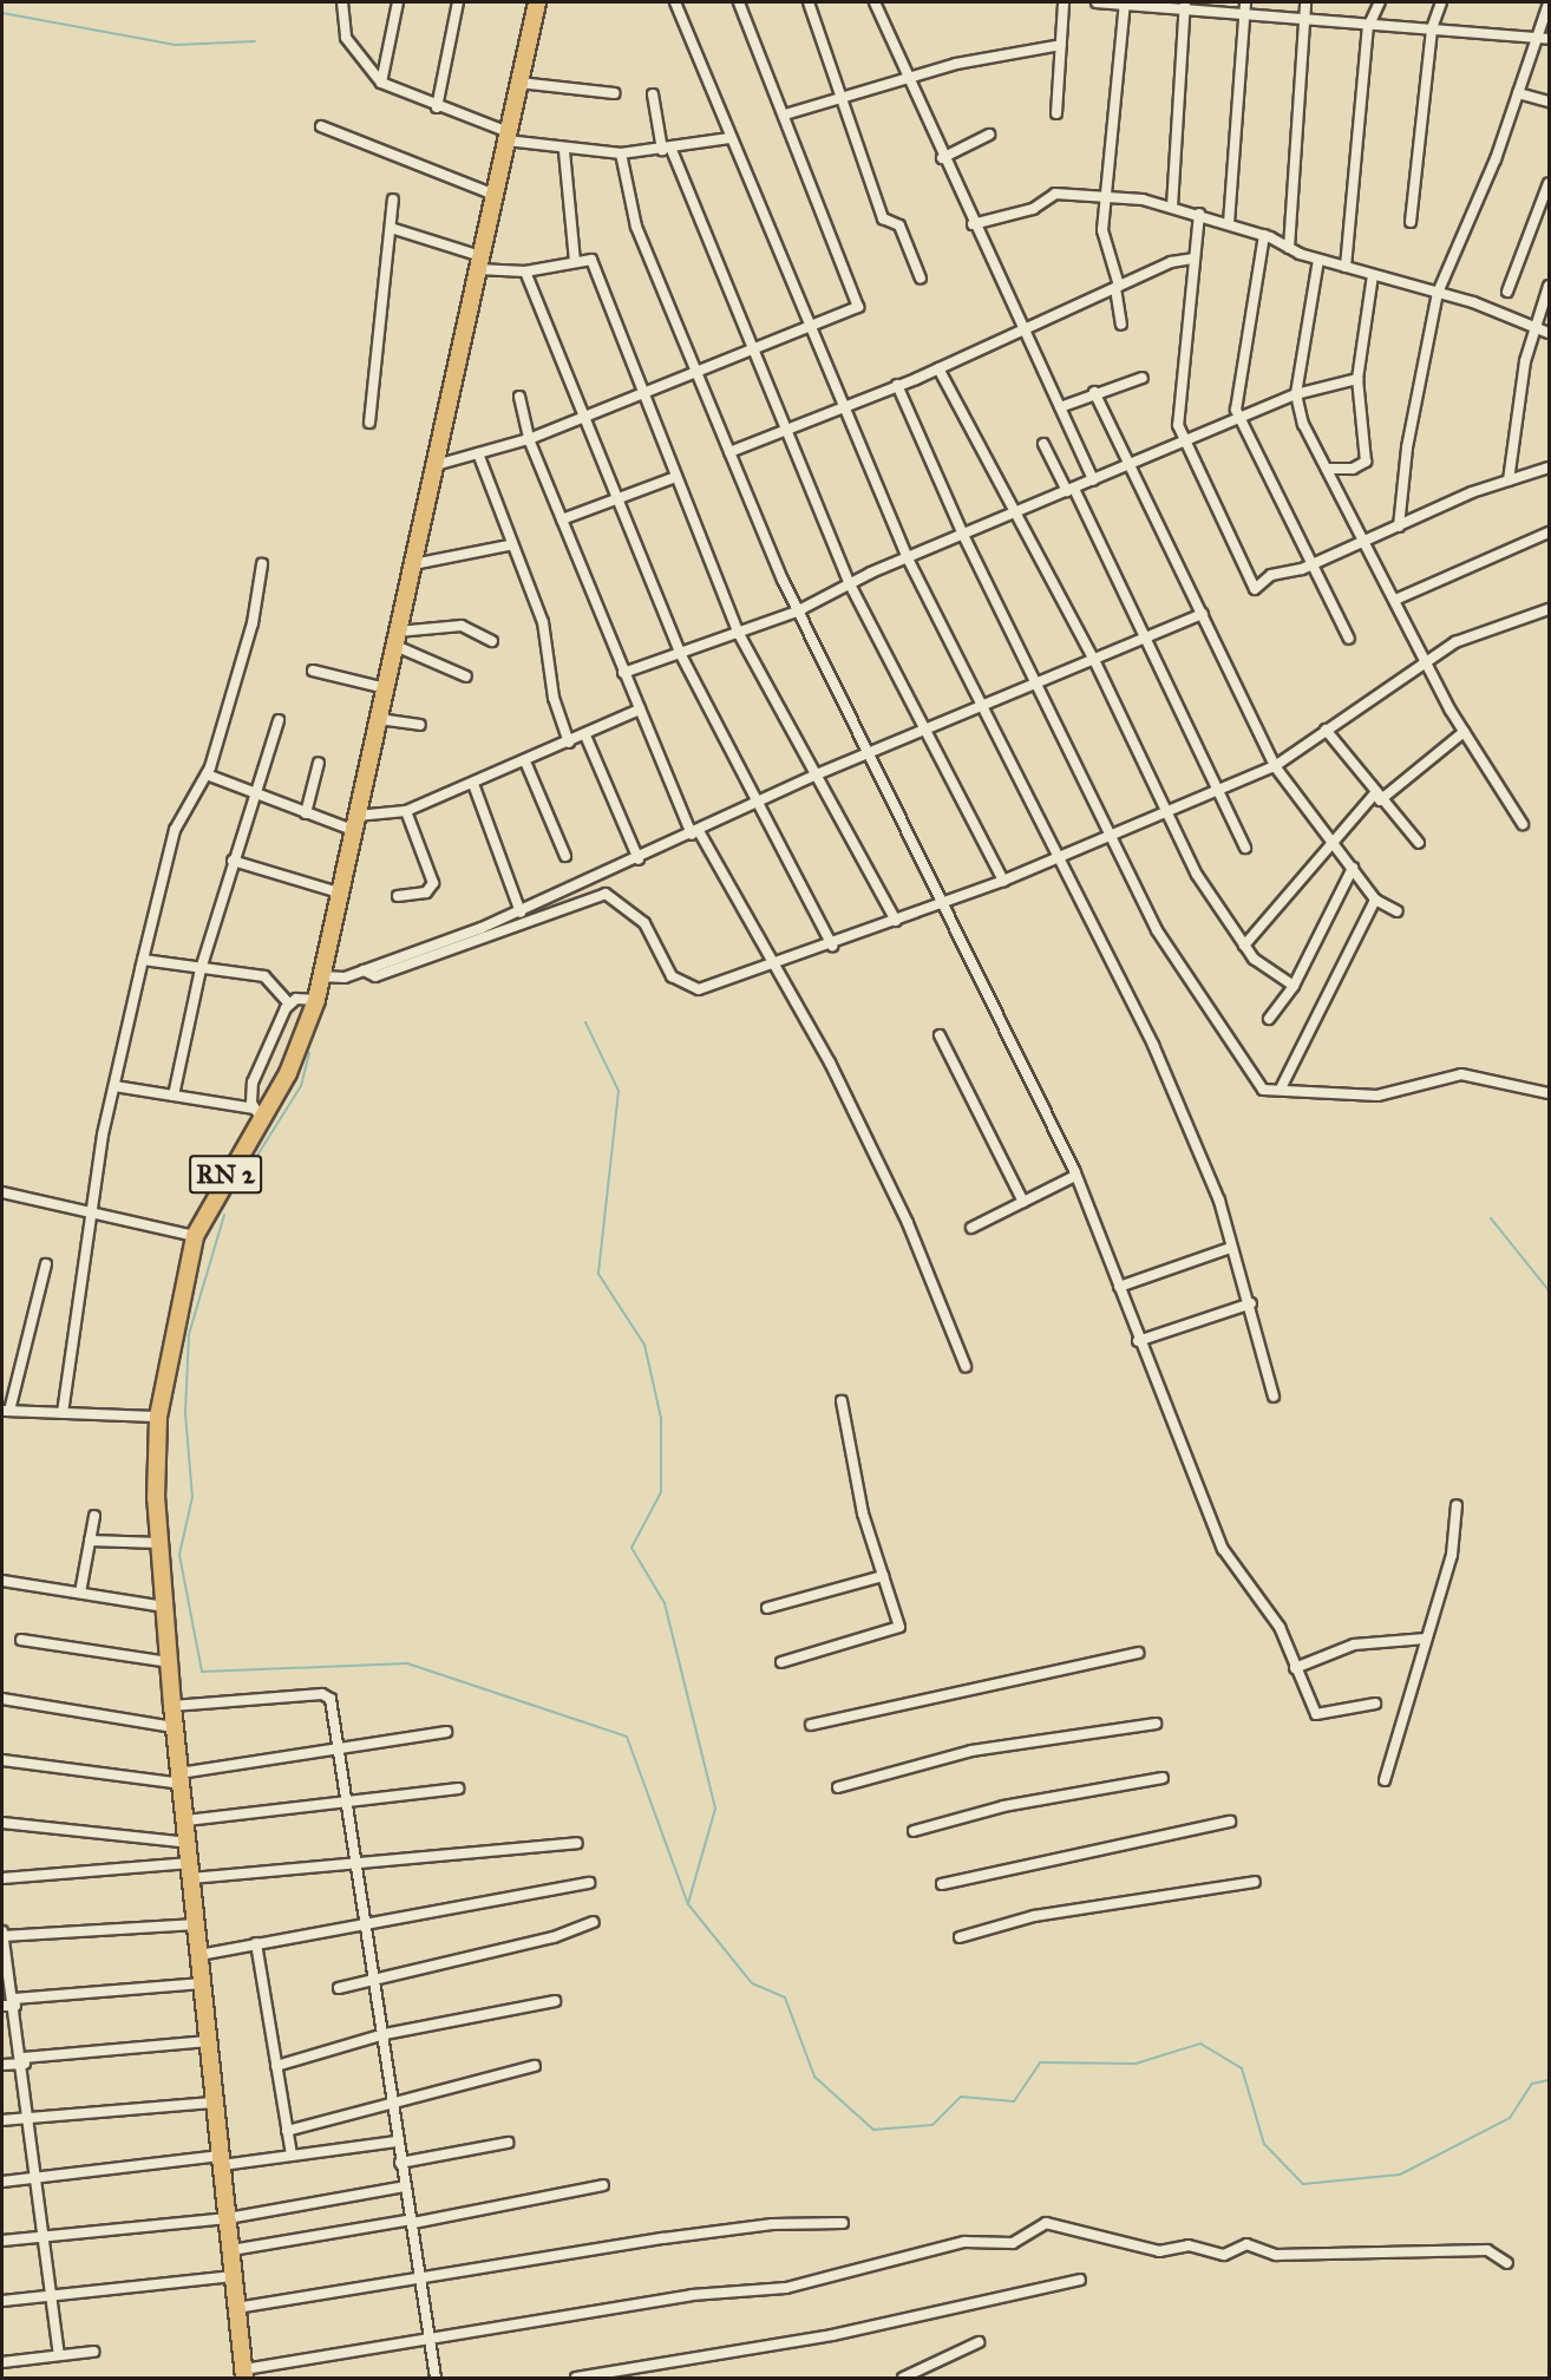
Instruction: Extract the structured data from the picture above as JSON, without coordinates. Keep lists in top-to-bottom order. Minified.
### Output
{"streets":{"highway":["RN 2"]}}
